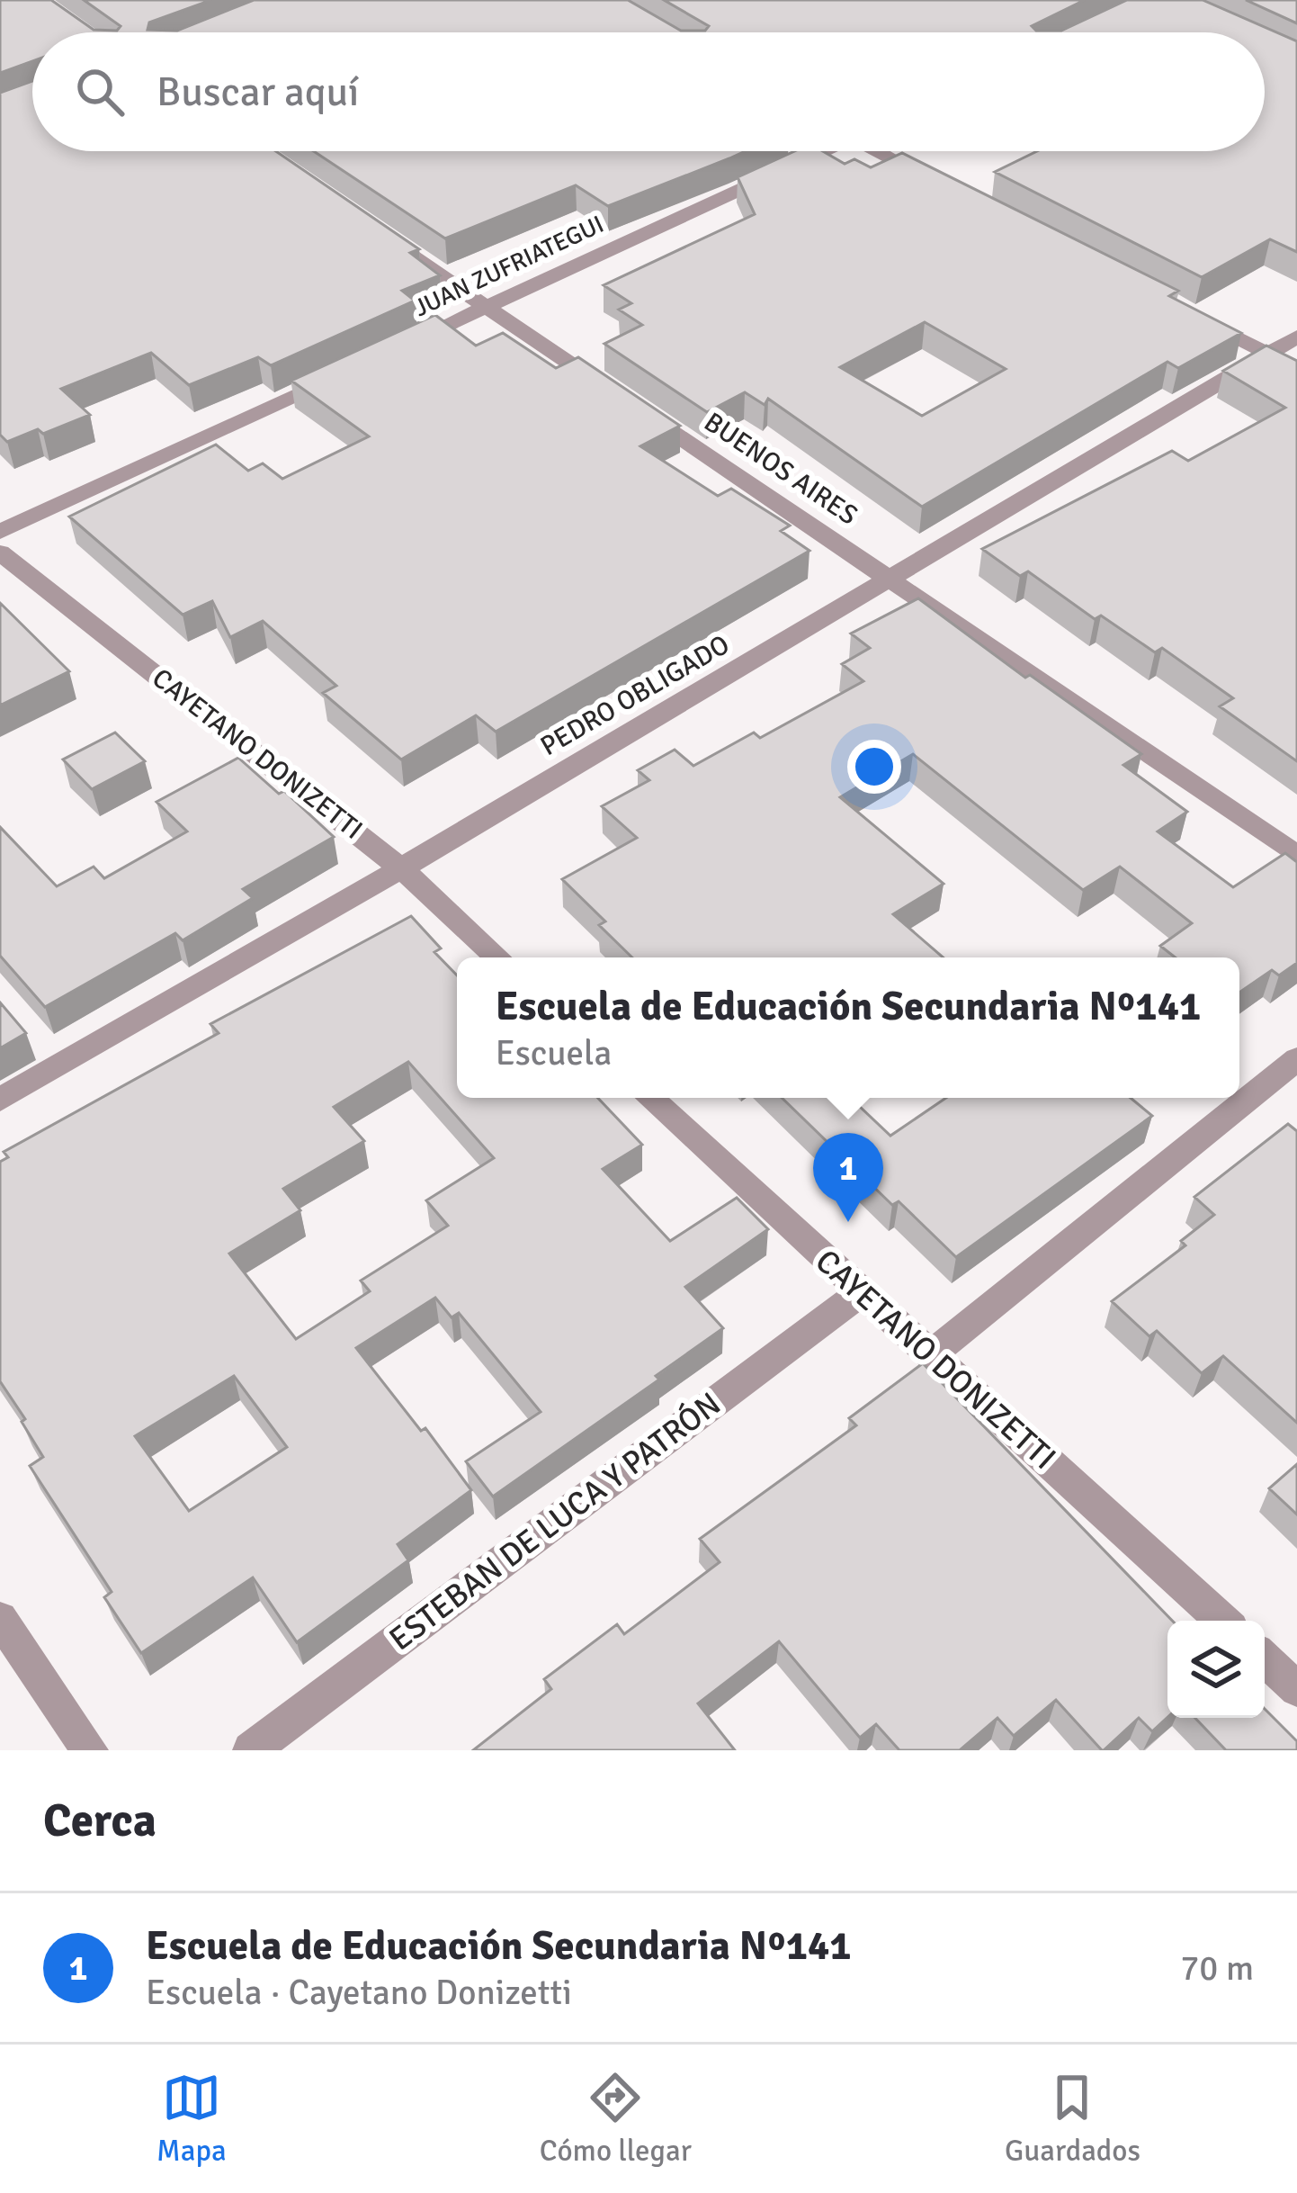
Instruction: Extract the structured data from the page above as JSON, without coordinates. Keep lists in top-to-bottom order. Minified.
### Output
{"streets":{"street":["JUAN ZUFRIATEGUI","BUENOS AIRES","PEDRO OBLIGADO","CAYETANO DONIZETTI","ESTEBAN DE LUCA Y PATRÓN"]},"crossings":[["JUAN ZUFRIATEGUI","BUENOS AIRES"],["BUENOS AIRES","PEDRO OBLIGADO"],["PEDRO OBLIGADO","CAYETANO DONIZETTI"],["CAYETANO DONIZETTI","ESTEBAN DE LUCA Y PATRÓN"]],"page":{"search":"Buscar aquí","popup":["Escuela de Educación Secundaria Nº141","Escuela"],"pins":"1","heading":"Cerca","list":[{"mark":"1","name":"Escuela de Educación Secundaria Nº141","note":"Escuela · Cayetano Donizetti","value":"70 m"}],"nav":["Mapa","Cómo llegar","Guardados"]}}
